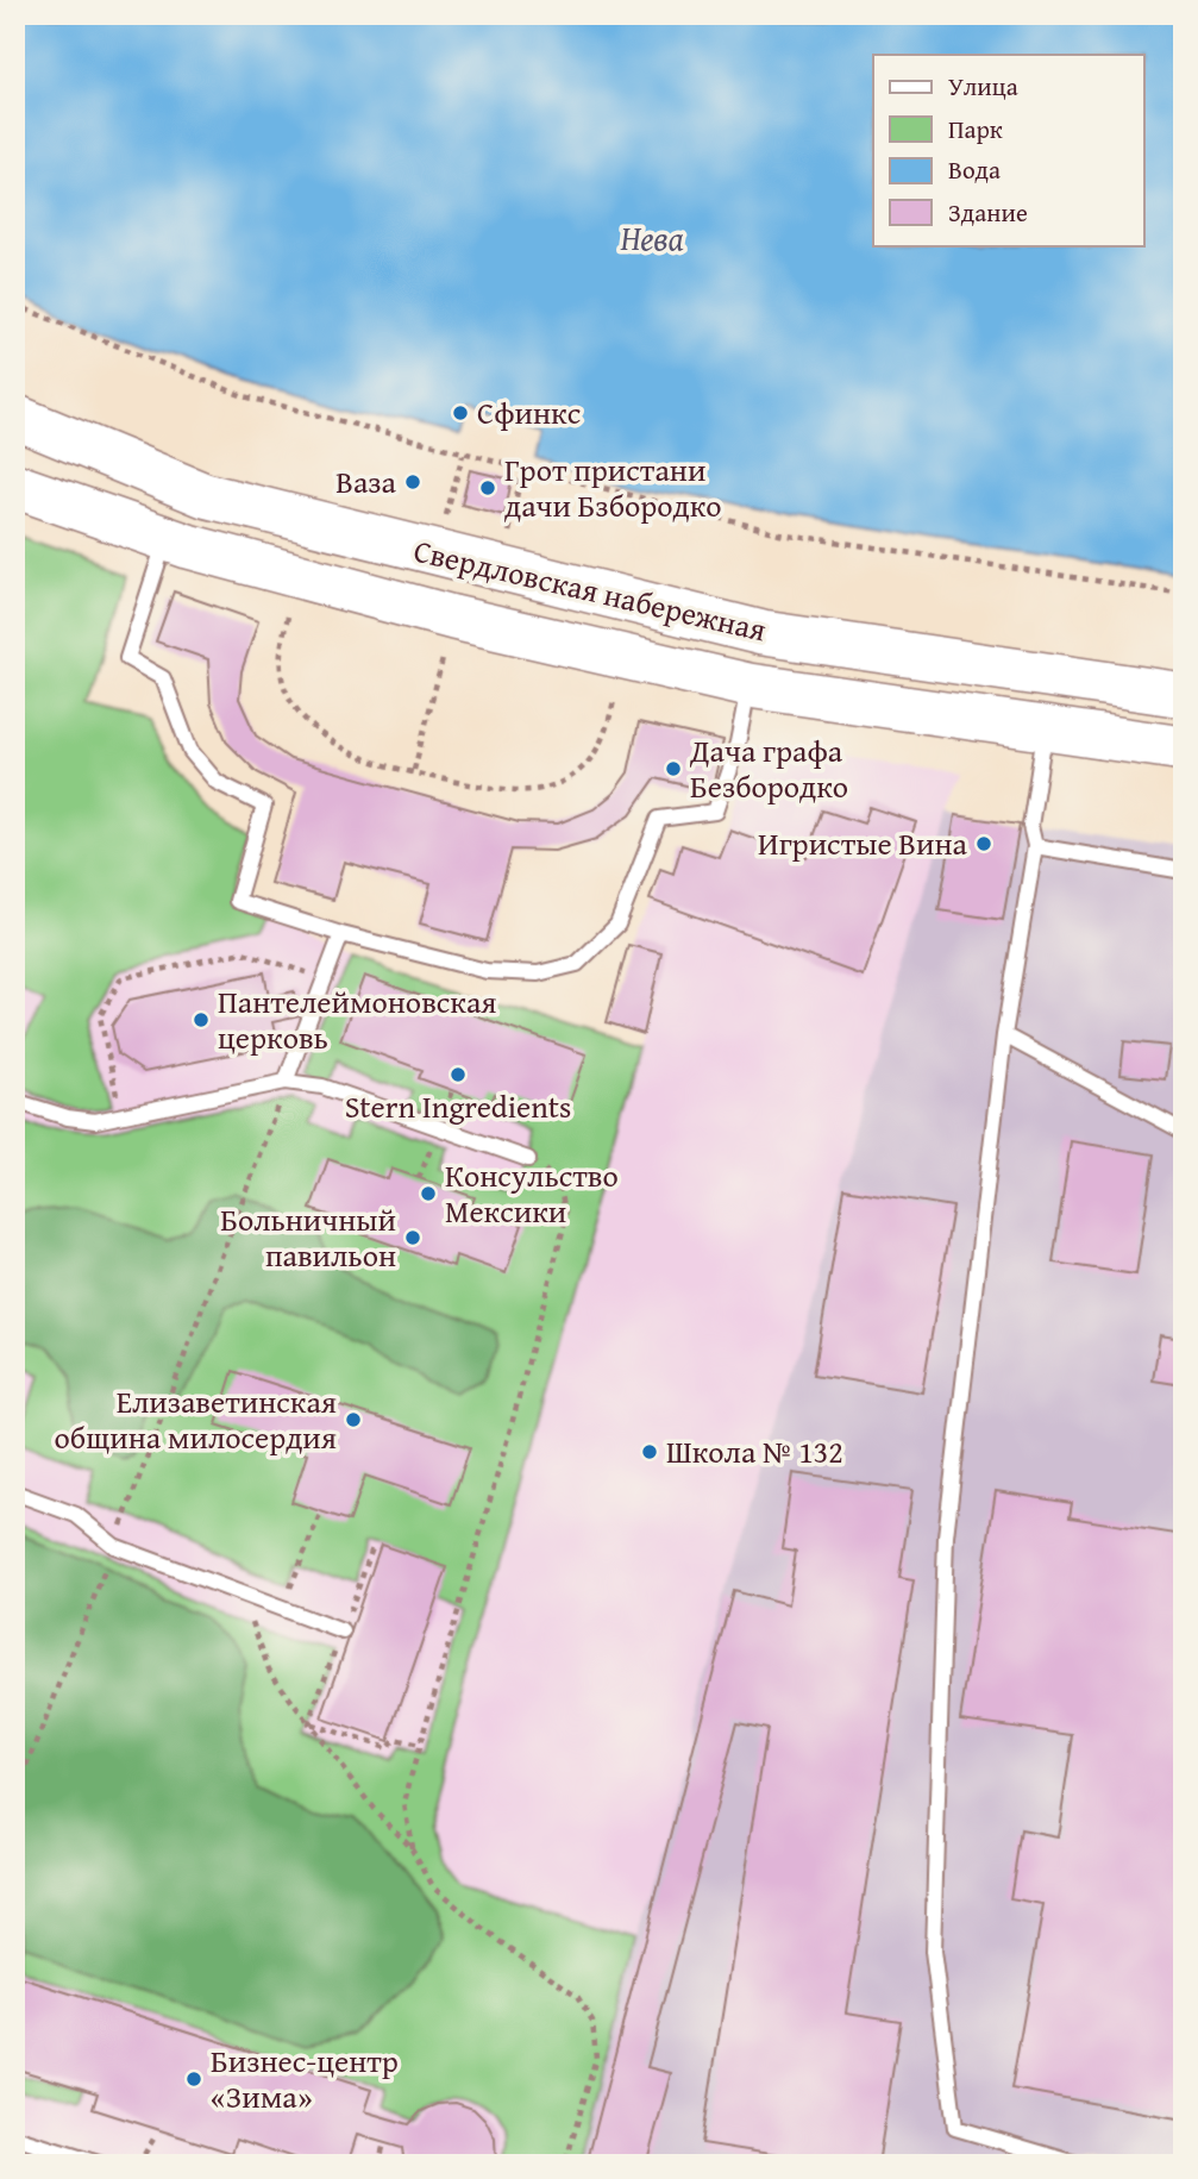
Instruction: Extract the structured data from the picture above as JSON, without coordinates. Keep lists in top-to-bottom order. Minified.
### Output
{"streets":{"main road":["Свердловская набережная"]},"water":["Нева"],"places":["Сфинкс","Ваза","Грот пристани дачи Бзбородко","Дача графа Безбородко","Игристые Вина","Пантелеймоновская церковь","Stern Ingredients","Консульство Мексики","Больничный павильон","Елизаветинская община милосердия","Школа № 132","Бизнес-центр «Зима»"],"legend":["Улица","Парк","Вода","Здание"]}
